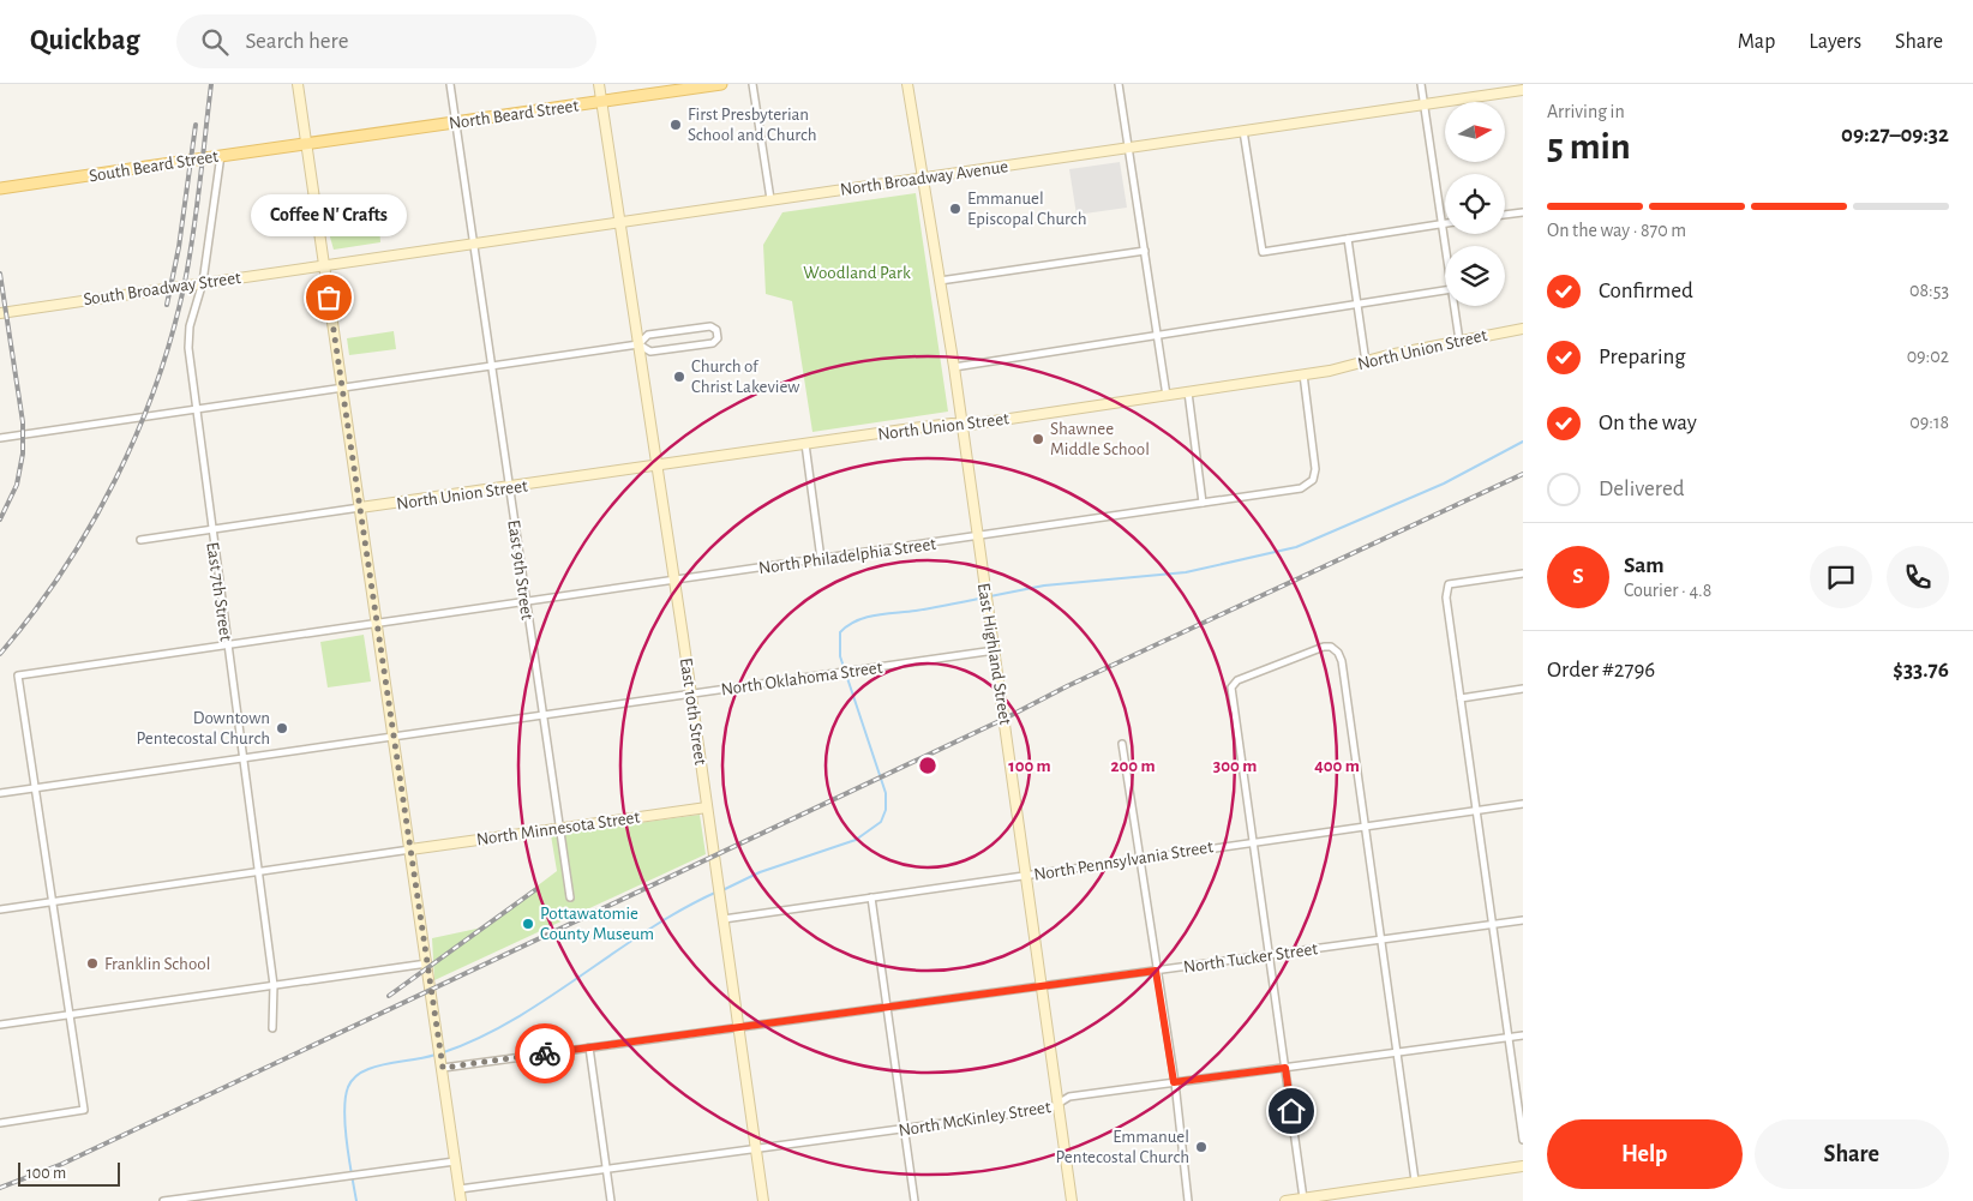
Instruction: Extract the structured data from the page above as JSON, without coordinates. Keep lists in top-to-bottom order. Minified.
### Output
{"streets":{"main road":["North Beard Street","South Beard Street"],"street":["North Broadway Avenue","South Broadway Street","North Union Street","North Philadelphia Street","East 9th Street","East 7th Street","East Highland Street","North Oklahoma Street","East 10th Street","North Minnesota Street","North Pennsylvania Street","North Tucker Street","North McKinley Street"]},"crossings":[["North Beard Street","South Beard Street"],["North Beard Street","East 9th Street"],["North Beard Street","East 10th Street"],["South Beard Street","East 7th Street"],["North Broadway Avenue","South Broadway Street"],["North Broadway Avenue","East 9th Street"],["North Broadway Avenue","East Highland Street"],["North Broadway Avenue","East 10th Street"],["South Broadway Street","East 7th Street"],["North Union Street","North Philadelphia Street"],["North Union Street","East 9th Street"],["North Union Street","East Highland Street"],["North Union Street","East 10th Street"],["North Philadelphia Street","East 9th Street"],["North Philadelphia Street","East 7th Street"],["North Philadelphia Street","East Highland Street"],["North Philadelphia Street","North Oklahoma Street"],["North Philadelphia Street","East 10th Street"],["East 9th Street","North Oklahoma Street"],["East 9th Street","North Minnesota Street"],["East 7th Street","North Oklahoma Street"],["East Highland Street","North Oklahoma Street"],["East Highland Street","North Pennsylvania Street"],["East Highland Street","North Tucker Street"],["East Highland Street","North McKinley Street"],["North Oklahoma Street","East 10th Street"],["East 10th Street","North Minnesota Street"],["East 10th Street","North Pennsylvania Street"],["East 10th Street","North Tucker Street"],["East 10th Street","North McKinley Street"]],"parks":["Woodland Park"],"places":["First Presbyterian School and Church","Emmanuel Episcopal Church","Coffee N' Crafts","Church of Christ Lakeview","Shawnee Middle School","Downtown Pentecostal Church","Pottawatomie County Museum","Franklin School","Emmanuel Pentecostal Church"],"scale_bar":"100 m","north":"right","page":{"header":"Quickbag","search":"Search here","nav":["Map","Layers","Share"],"heading":["5 min","Arriving in","09:27–09:32"],"panel":["Sam","Courier · 4.8","Order #2796","$33.76"],"bar":"On the way · 870 m","bubble":"Coffee N' Crafts","list":[["Confirmed","08:53"],["Preparing","09:02"],["On the way","09:18"],"Delivered"],"round":"S","buttons":["Help","Share"],"scale":"100 m"},"rings":["100 m","200 m","300 m","400 m"]}
